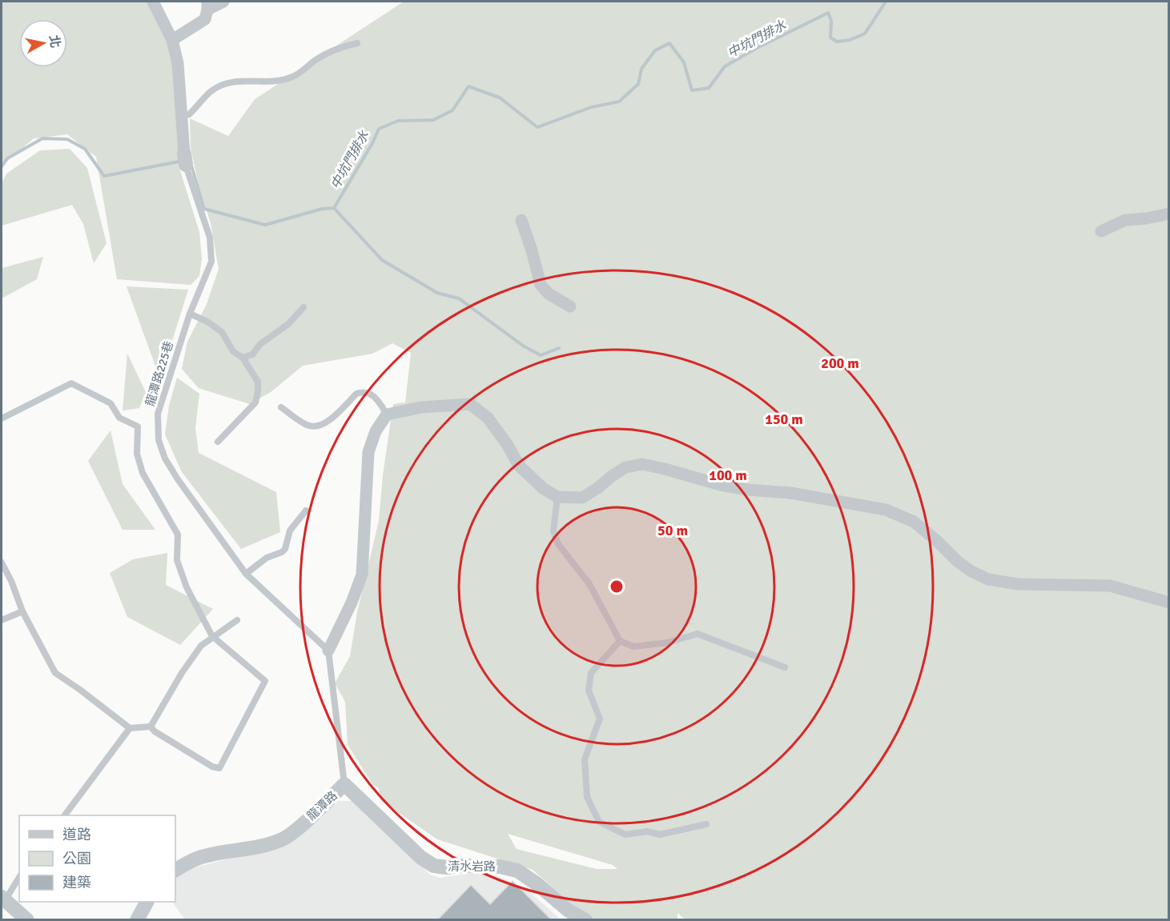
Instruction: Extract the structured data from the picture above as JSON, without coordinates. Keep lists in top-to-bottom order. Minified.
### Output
{"streets":{"street":["龍潭路","清水岩路"],"lane":["龍潭路225巷"]},"crossings":[["龍潭路225巷","龍潭路"],["龍潭路","清水岩路"]],"water":["中坑門排水"],"legend":["道路","公園","建築"],"north":"right","rings":["200 m","150 m","100 m","50 m"]}
